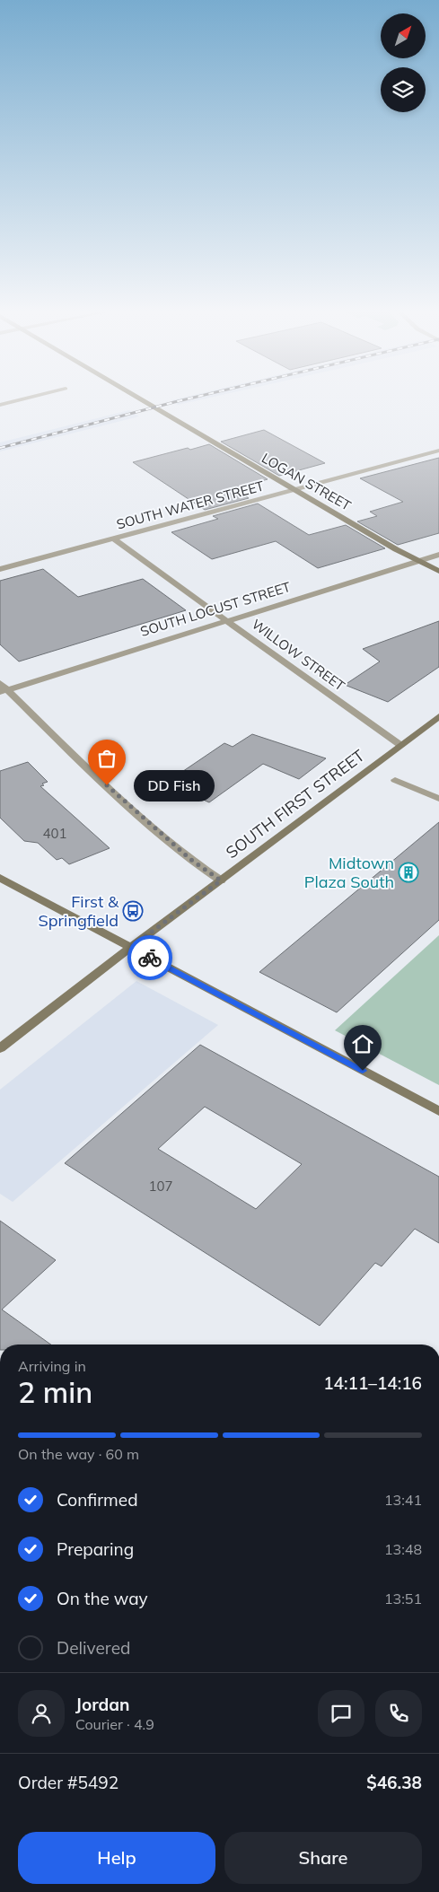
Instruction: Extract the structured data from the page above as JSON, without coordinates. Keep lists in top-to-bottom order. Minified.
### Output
{"streets":{"street":["LOGAN STREET","SOUTH WATER STREET","SOUTH LOCUST STREET","WILLOW STREET","SOUTH FIRST STREET"]},"crossings":[["LOGAN STREET","SOUTH WATER STREET"],["LOGAN STREET","SOUTH LOCUST STREET"],["SOUTH WATER STREET","WILLOW STREET"],["SOUTH LOCUST STREET","WILLOW STREET"],["WILLOW STREET","SOUTH FIRST STREET"]],"places":{"other":["DD Fish"],"building":["Midtown Plaza South"],"bus stop":["First & Springfield"]},"house_numbers":["401","107"],"north":"top right","page":{"bubble":"DD Fish","heading":["2 min","Arriving in","14:11–14:16"],"panel":["Jordan","Courier · 4.9","Order #5492","$46.38"],"bar":"On the way · 60 m","list":[["Confirmed","13:41"],["Preparing","13:48"],["On the way","13:51"],"Delivered"],"buttons":["Help","Share"]}}
